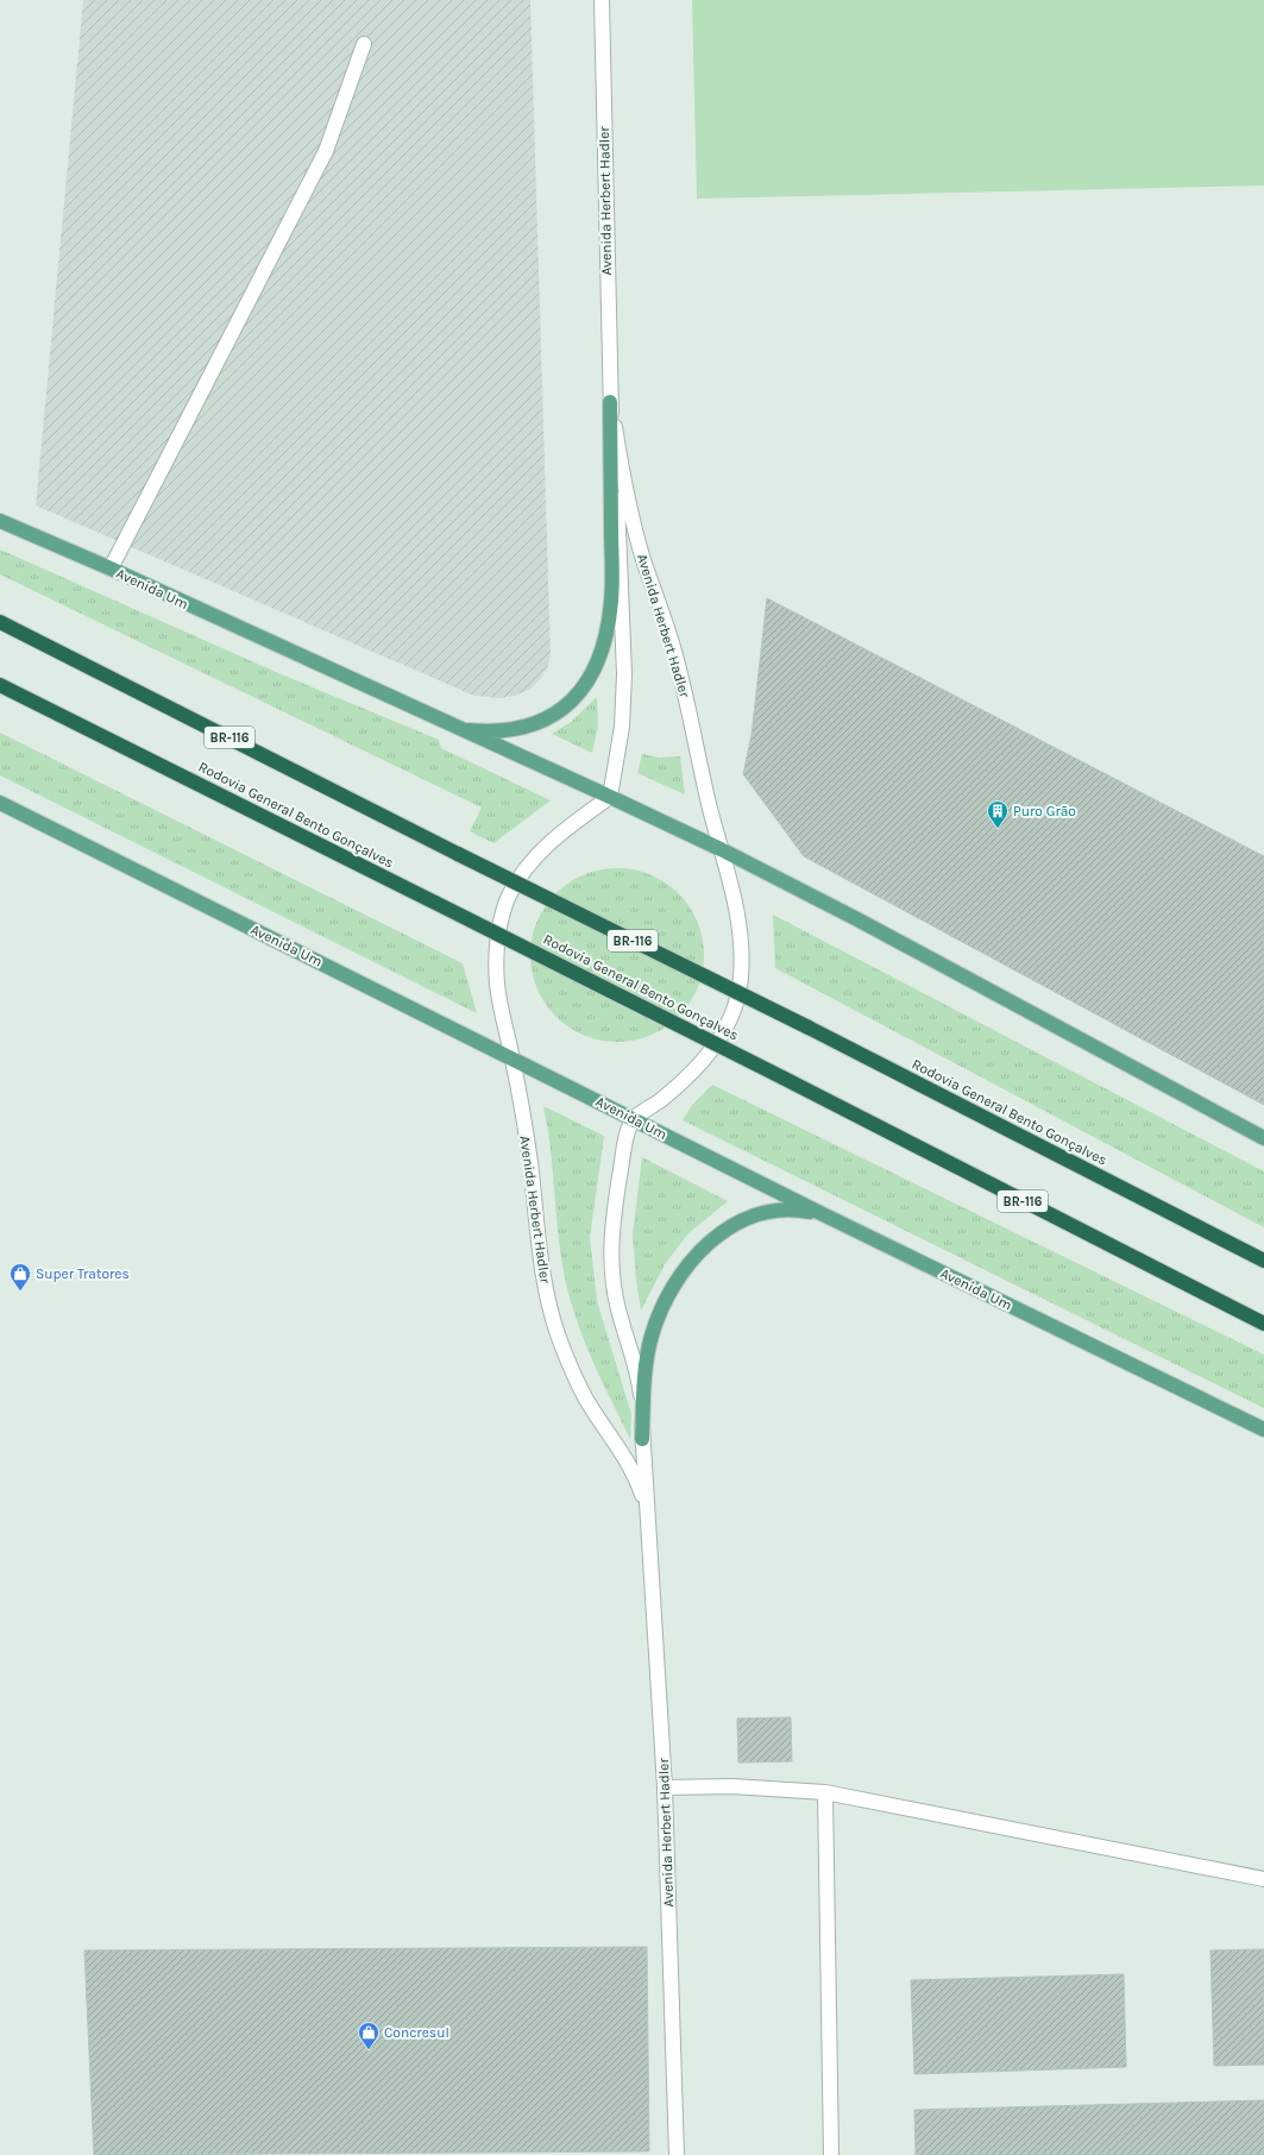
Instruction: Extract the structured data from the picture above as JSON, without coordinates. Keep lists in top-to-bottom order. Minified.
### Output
{"streets":{"highway":["BR-116","Rodovia General Bento Gonçalves"],"main road":["Avenida Um"],"street":["Avenida Herbert Hadler"]},"crossings":[["Avenida Herbert Hadler","Avenida Um"]],"places":{"building":["Puro Grão"],"shop":["Super Tratores","Concresul"]}}
